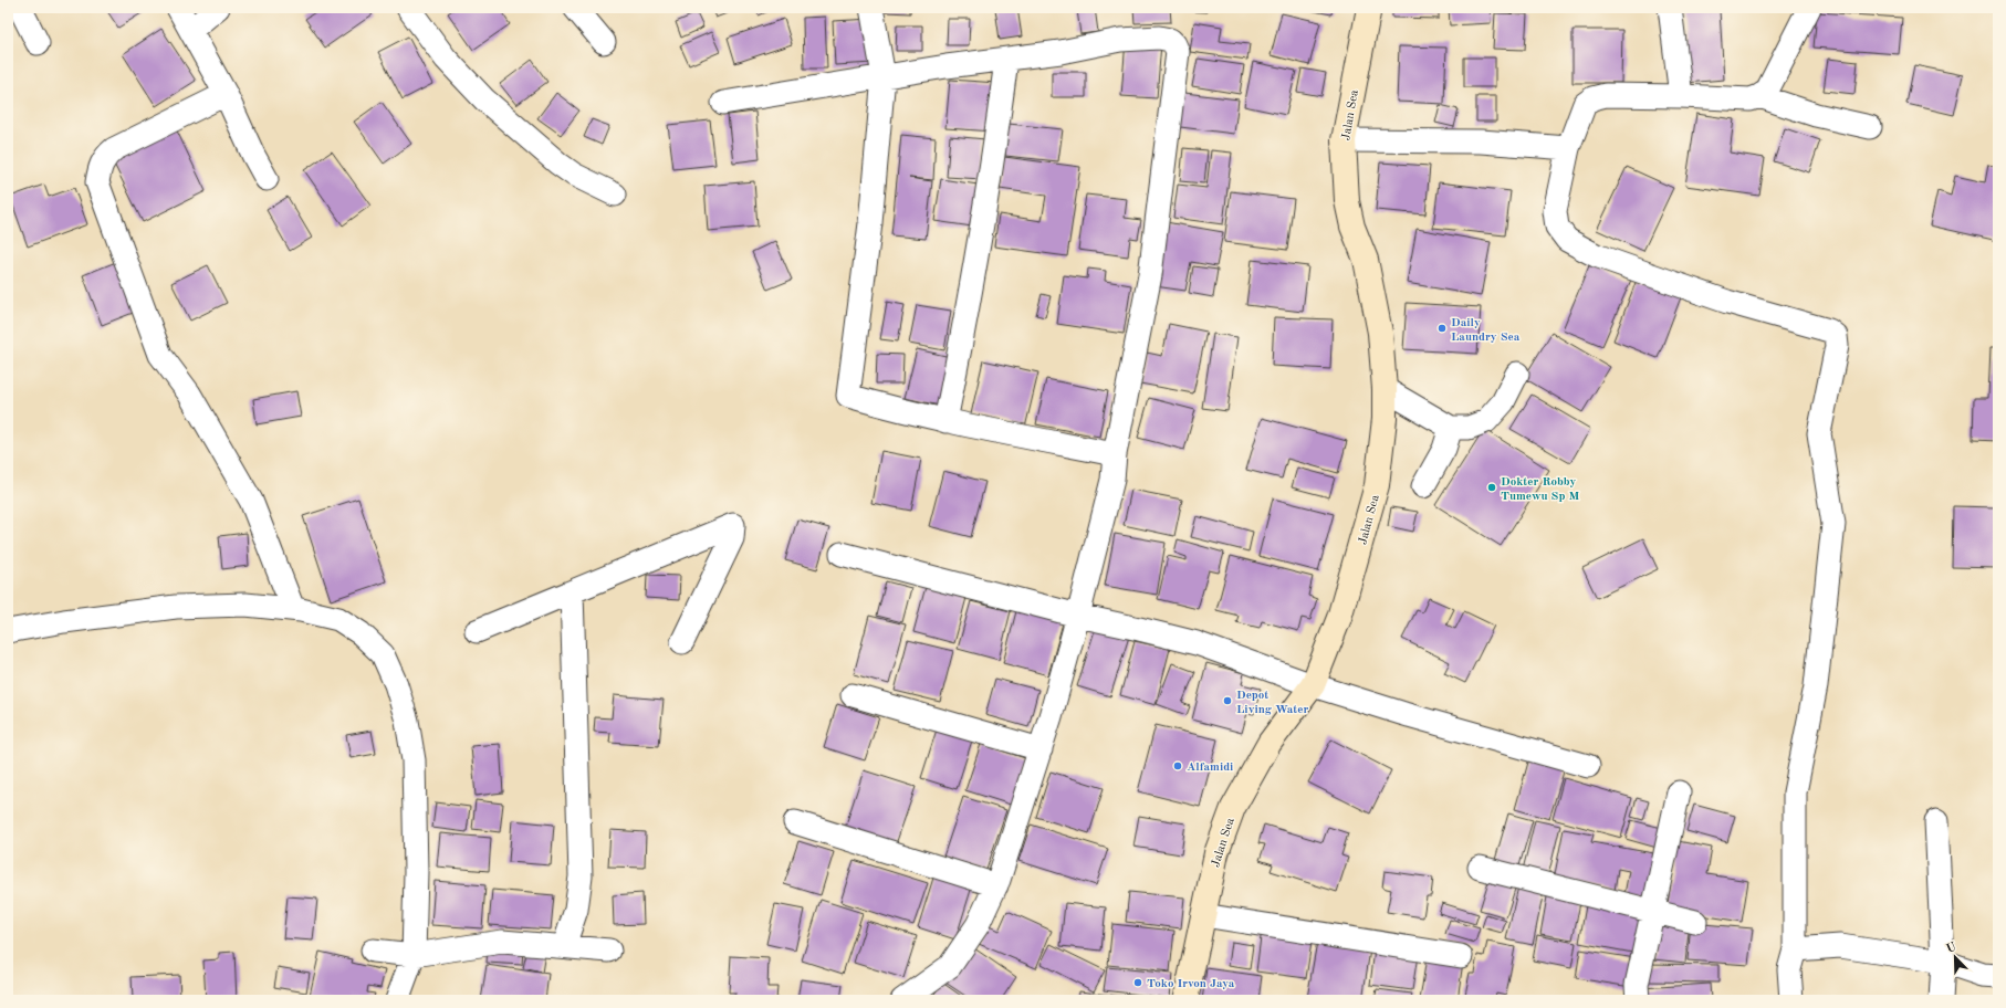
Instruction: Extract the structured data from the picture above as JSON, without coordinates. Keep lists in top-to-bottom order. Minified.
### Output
{"streets":{"main road":["Jalan Sea"]},"places":["Daily Laundry Sea","Dokter Robby Tumewu Sp M","Depot Living Water","Alfamidi","Toko Irvon Jaya"],"north":"top left"}
